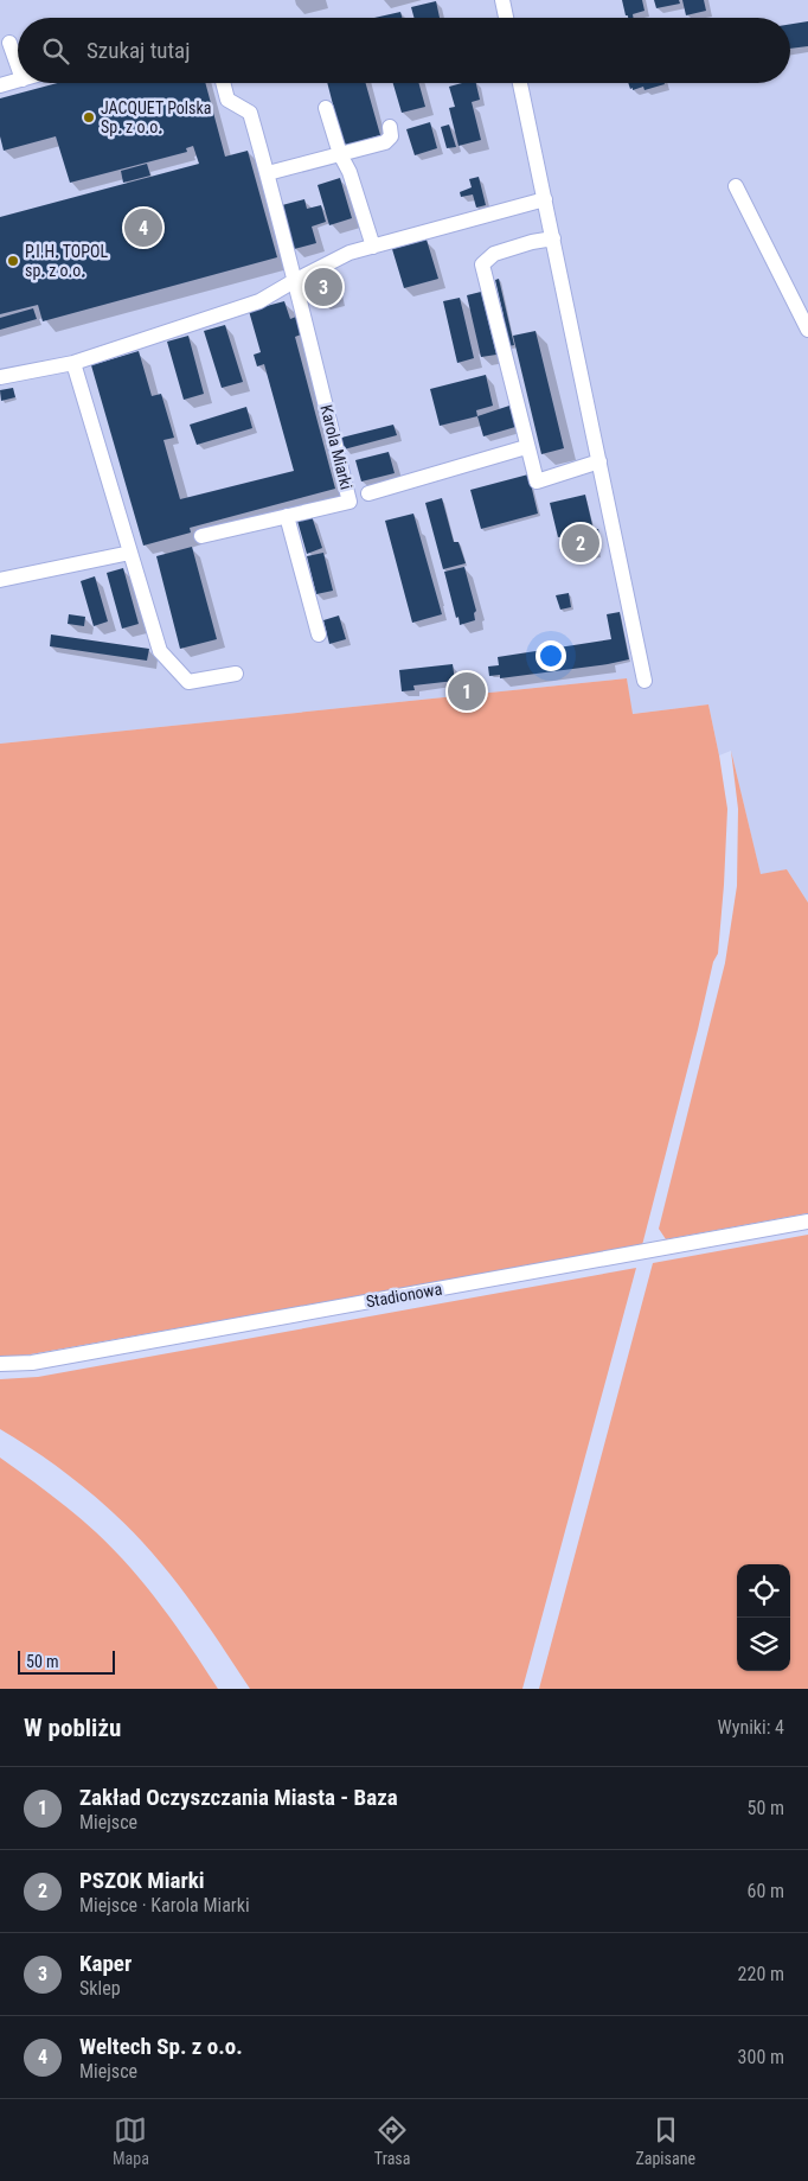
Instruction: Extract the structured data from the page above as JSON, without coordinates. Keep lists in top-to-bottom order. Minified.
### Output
{"streets":{"street":["Karola Miarki","Stadionowa"]},"places":["JACQUET Polska Sp. z o.o.","P.I.H. TOPOL sp. z o.o."],"scale_bar":"50 m","page":{"search":"Szukaj tutaj","pins":["4","3","2","1"],"scale":"50 m","heading":["W pobliżu","Wyniki: 4"],"list":[{"mark":"1","name":"Zakład Oczyszczania Miasta - Baza","note":"Miejsce","value":"50 m"},{"mark":"2","name":"PSZOK Miarki","note":"Miejsce · Karola Miarki","value":"60 m"},{"mark":"3","name":"Kaper","note":"Sklep","value":"220 m"},{"mark":"4","name":"Weltech Sp. z o.o.","note":"Miejsce","value":"300 m"}],"nav":["Mapa","Trasa","Zapisane"]}}
